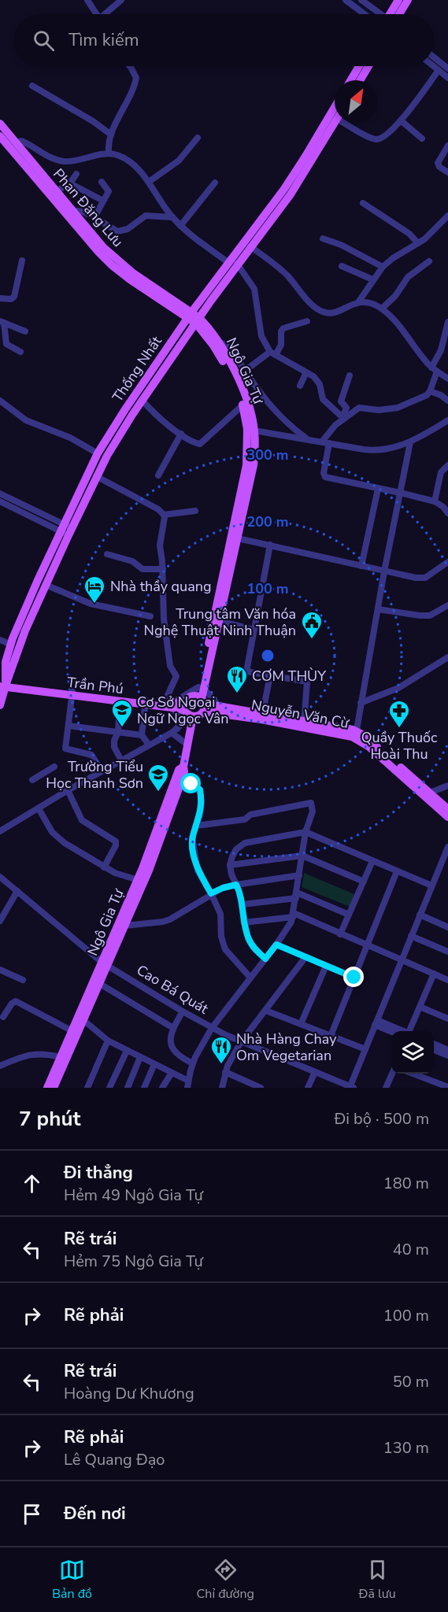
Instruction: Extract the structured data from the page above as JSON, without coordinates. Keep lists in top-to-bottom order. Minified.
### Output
{"streets":{"main road":["Phan Đăng Lưu","Thống Nhất","Ngô Gia Tự","Trần Phú","Nguyễn Văn Cừ"],"street":["Cao Bá Quát"]},"crossings":[["Phan Đăng Lưu","Thống Nhất"],["Phan Đăng Lưu","Ngô Gia Tự"],["Thống Nhất","Ngô Gia Tự"],["Thống Nhất","Trần Phú"],["Ngô Gia Tự","Trần Phú"],["Ngô Gia Tự","Nguyễn Văn Cừ"],["Ngô Gia Tự","Cao Bá Quát"],["Trần Phú","Nguyễn Văn Cừ"]],"places":{"hotel":["Nhà thầy quang"],"public building":["Trung tâm Văn hóa Nghệ Thuật Ninh Thuận"],"restaurant":["CƠM THÙY","Nhà Hàng Chay Om Vegetarian"],"school or university":["Cơ Sở Ngoại Ngữ Ngọc Vân","Trường Tiểu Học Thanh Sơn"],"pharmacy":["Quầy Thuốc Hoài Thu"]},"north":"top right","page":{"search":"Tìm kiếm","heading":["7 phút","Đi bộ · 500 m"],"list":[["Đi thẳng","Hẻm 49 Ngô Gia Tự","180 m"],["Rẽ trái","Hẻm 75 Ngô Gia Tự","40 m"],["Rẽ phải","100 m"],["Rẽ trái","Hoàng Dư Khương","50 m"],["Rẽ phải","Lê Quang Đạo","130 m"],"Đến nơi"],"nav":["Bản đồ","Chỉ đường","Đã lưu"]},"rings":["300 m","200 m","100 m"]}
